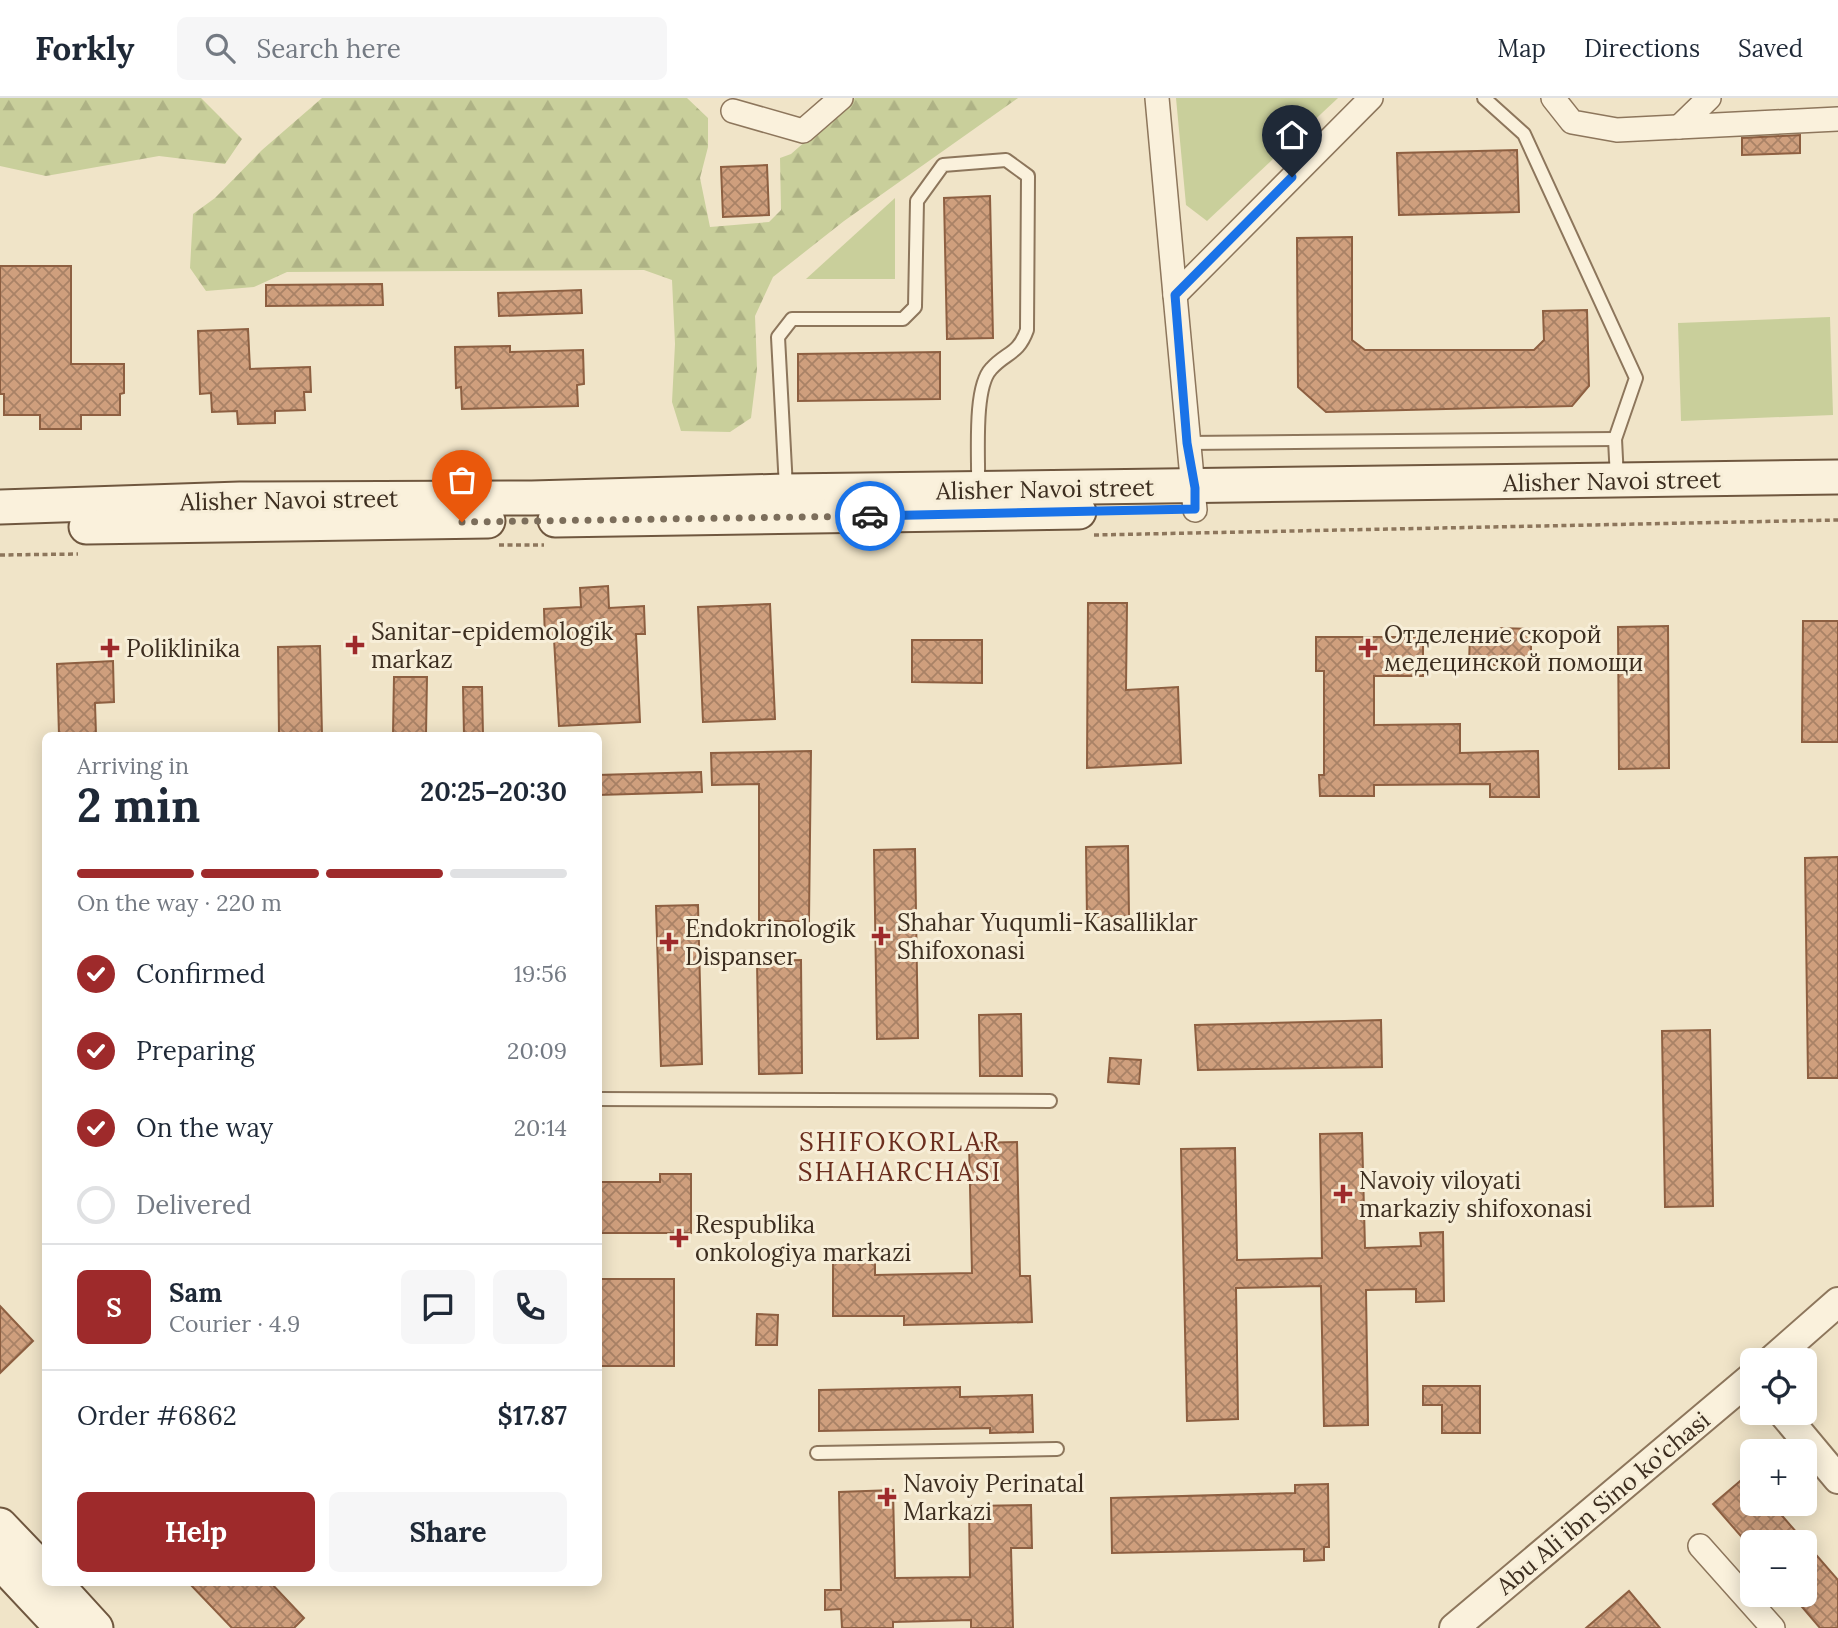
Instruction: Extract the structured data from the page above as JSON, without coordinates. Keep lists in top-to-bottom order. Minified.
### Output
{"streets":{"main road":["Alisher Navoi street"],"street":["Abu Ali ibn Sino ko'chasi"]},"districts":["SHIFOKORLAR SHAHARCHASI"],"places":{"health":["Sanitar-epidemologik markaz","Poliklinika","Отделение скорой медецинской помощи","Shahar Yuqumli-Kasalliklar Shifoxonasi","Endokrinologik Dispanser","Navoiy viloyati markaziy shifoxonasi","Respublika onkologiya markazi","Navoiy Perinatal Markazi"]},"page":{"header":"Forkly","search":"Search here","nav":["Map","Directions","Saved"],"heading":["2 min","Arriving in","20:25–20:30"],"panel":["Sam","Courier · 4.9","Order #6862","$17.87"],"bar":"On the way · 220 m","list":[["Confirmed","19:56"],["Preparing","20:09"],["On the way","20:14"],"Delivered"],"round":"S","map_buttons":["+","−"],"buttons":["Help","Share"]}}
